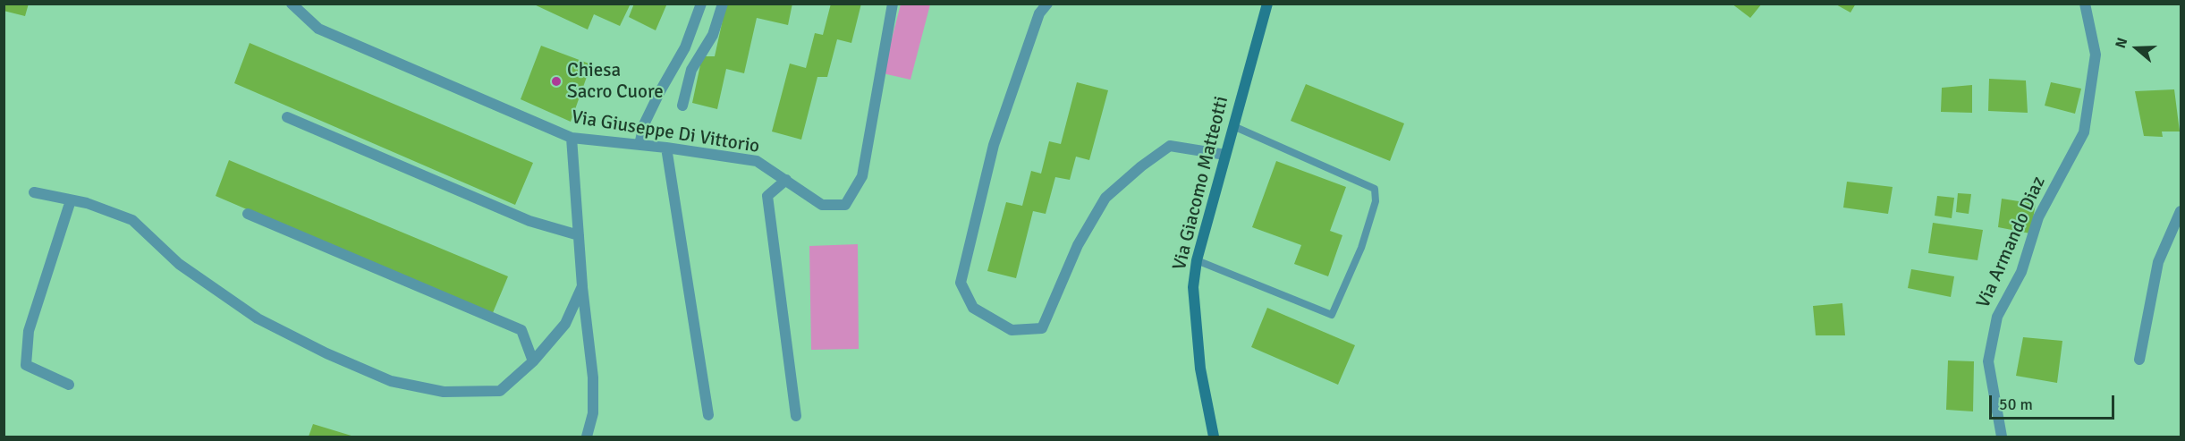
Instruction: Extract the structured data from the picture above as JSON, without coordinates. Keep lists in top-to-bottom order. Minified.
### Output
{"streets":{"street":["Via Giuseppe Di Vittorio","Via Giacomo Matteotti","Via Armando Diaz"]},"places":["Chiesa Sacro Cuore"],"scale_bar":"50 m","north":"left"}
